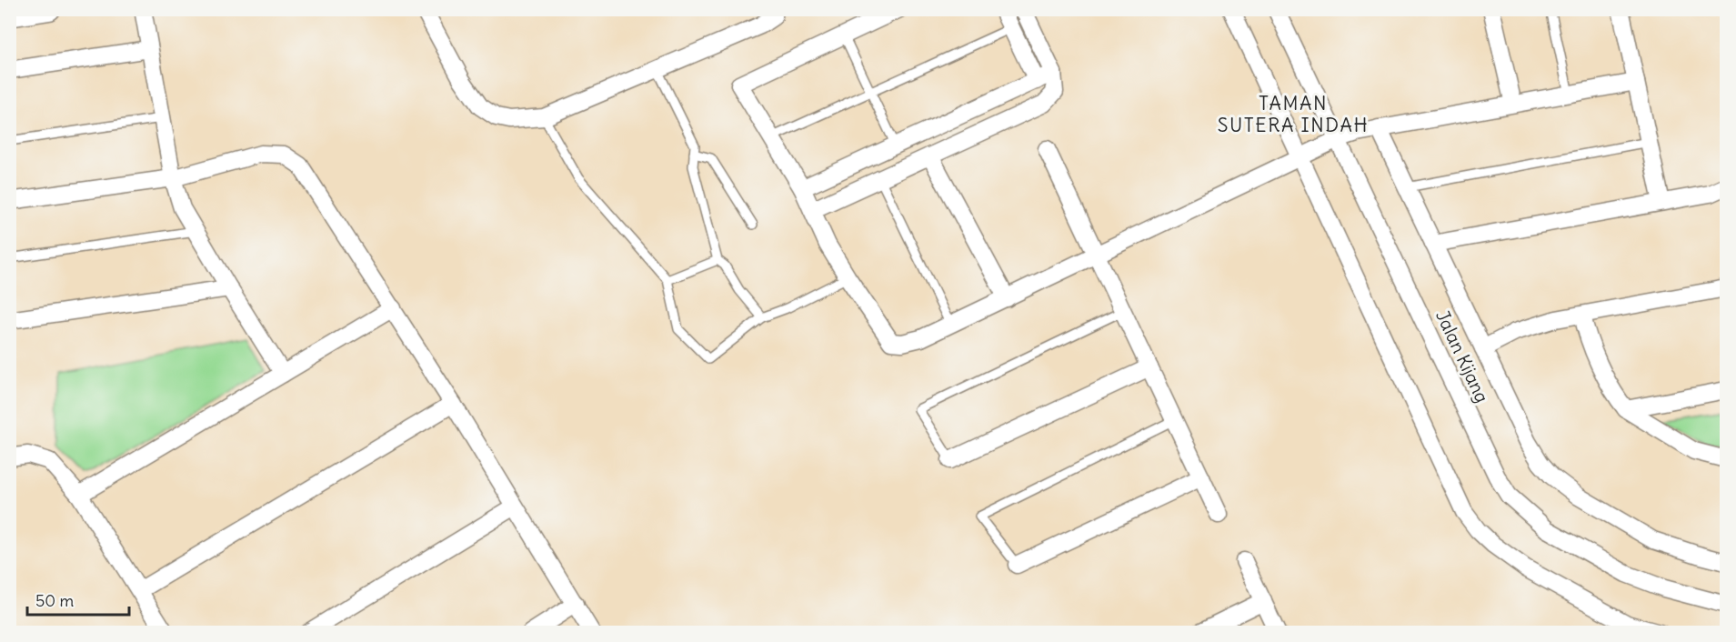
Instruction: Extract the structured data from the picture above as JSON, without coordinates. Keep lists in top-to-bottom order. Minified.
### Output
{"streets":{"street":["Jalan Kijang"]},"districts":["TAMAN SUTERA INDAH"],"scale_bar":"50 m"}
